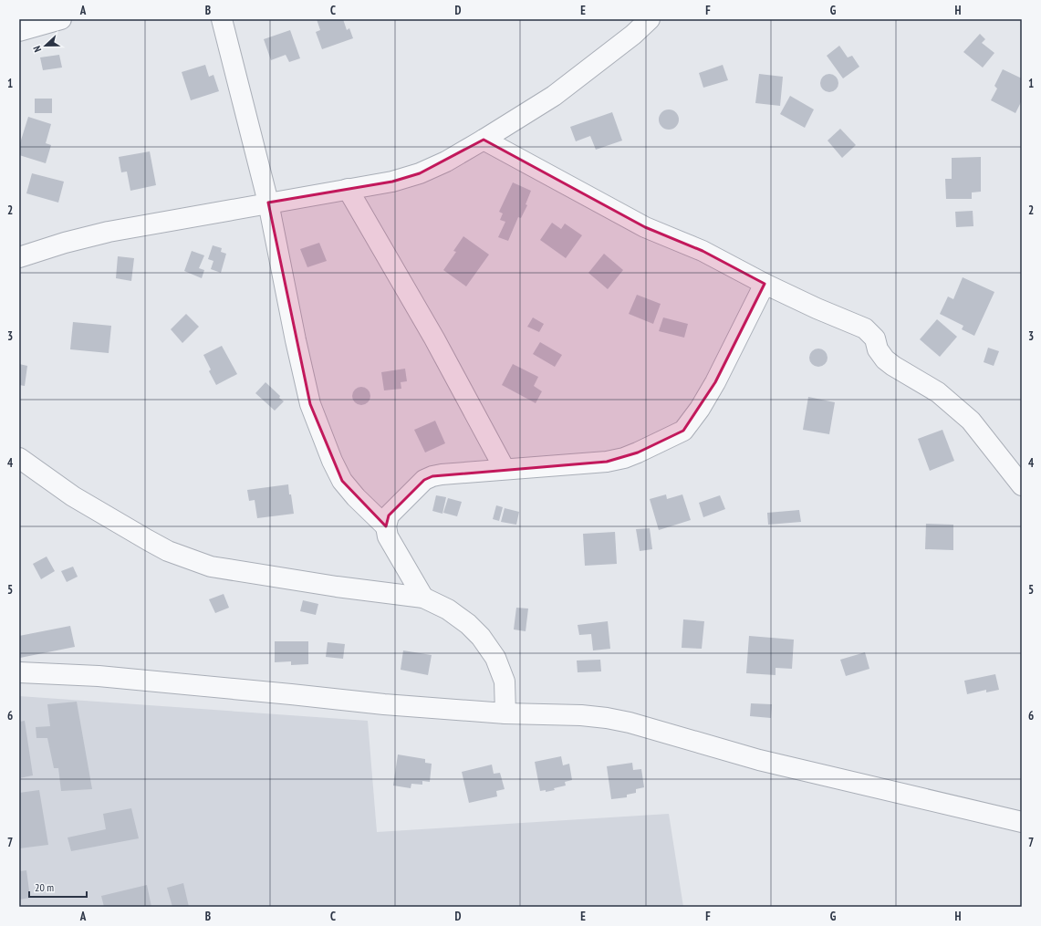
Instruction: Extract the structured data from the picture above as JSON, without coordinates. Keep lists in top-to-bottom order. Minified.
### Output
{"scale_bar":"20 m","north":"left","grid":{"columns":["A","B","C","D","E","F","G","H"],"rows":["1","2","3","4","5","6","7"]}}
